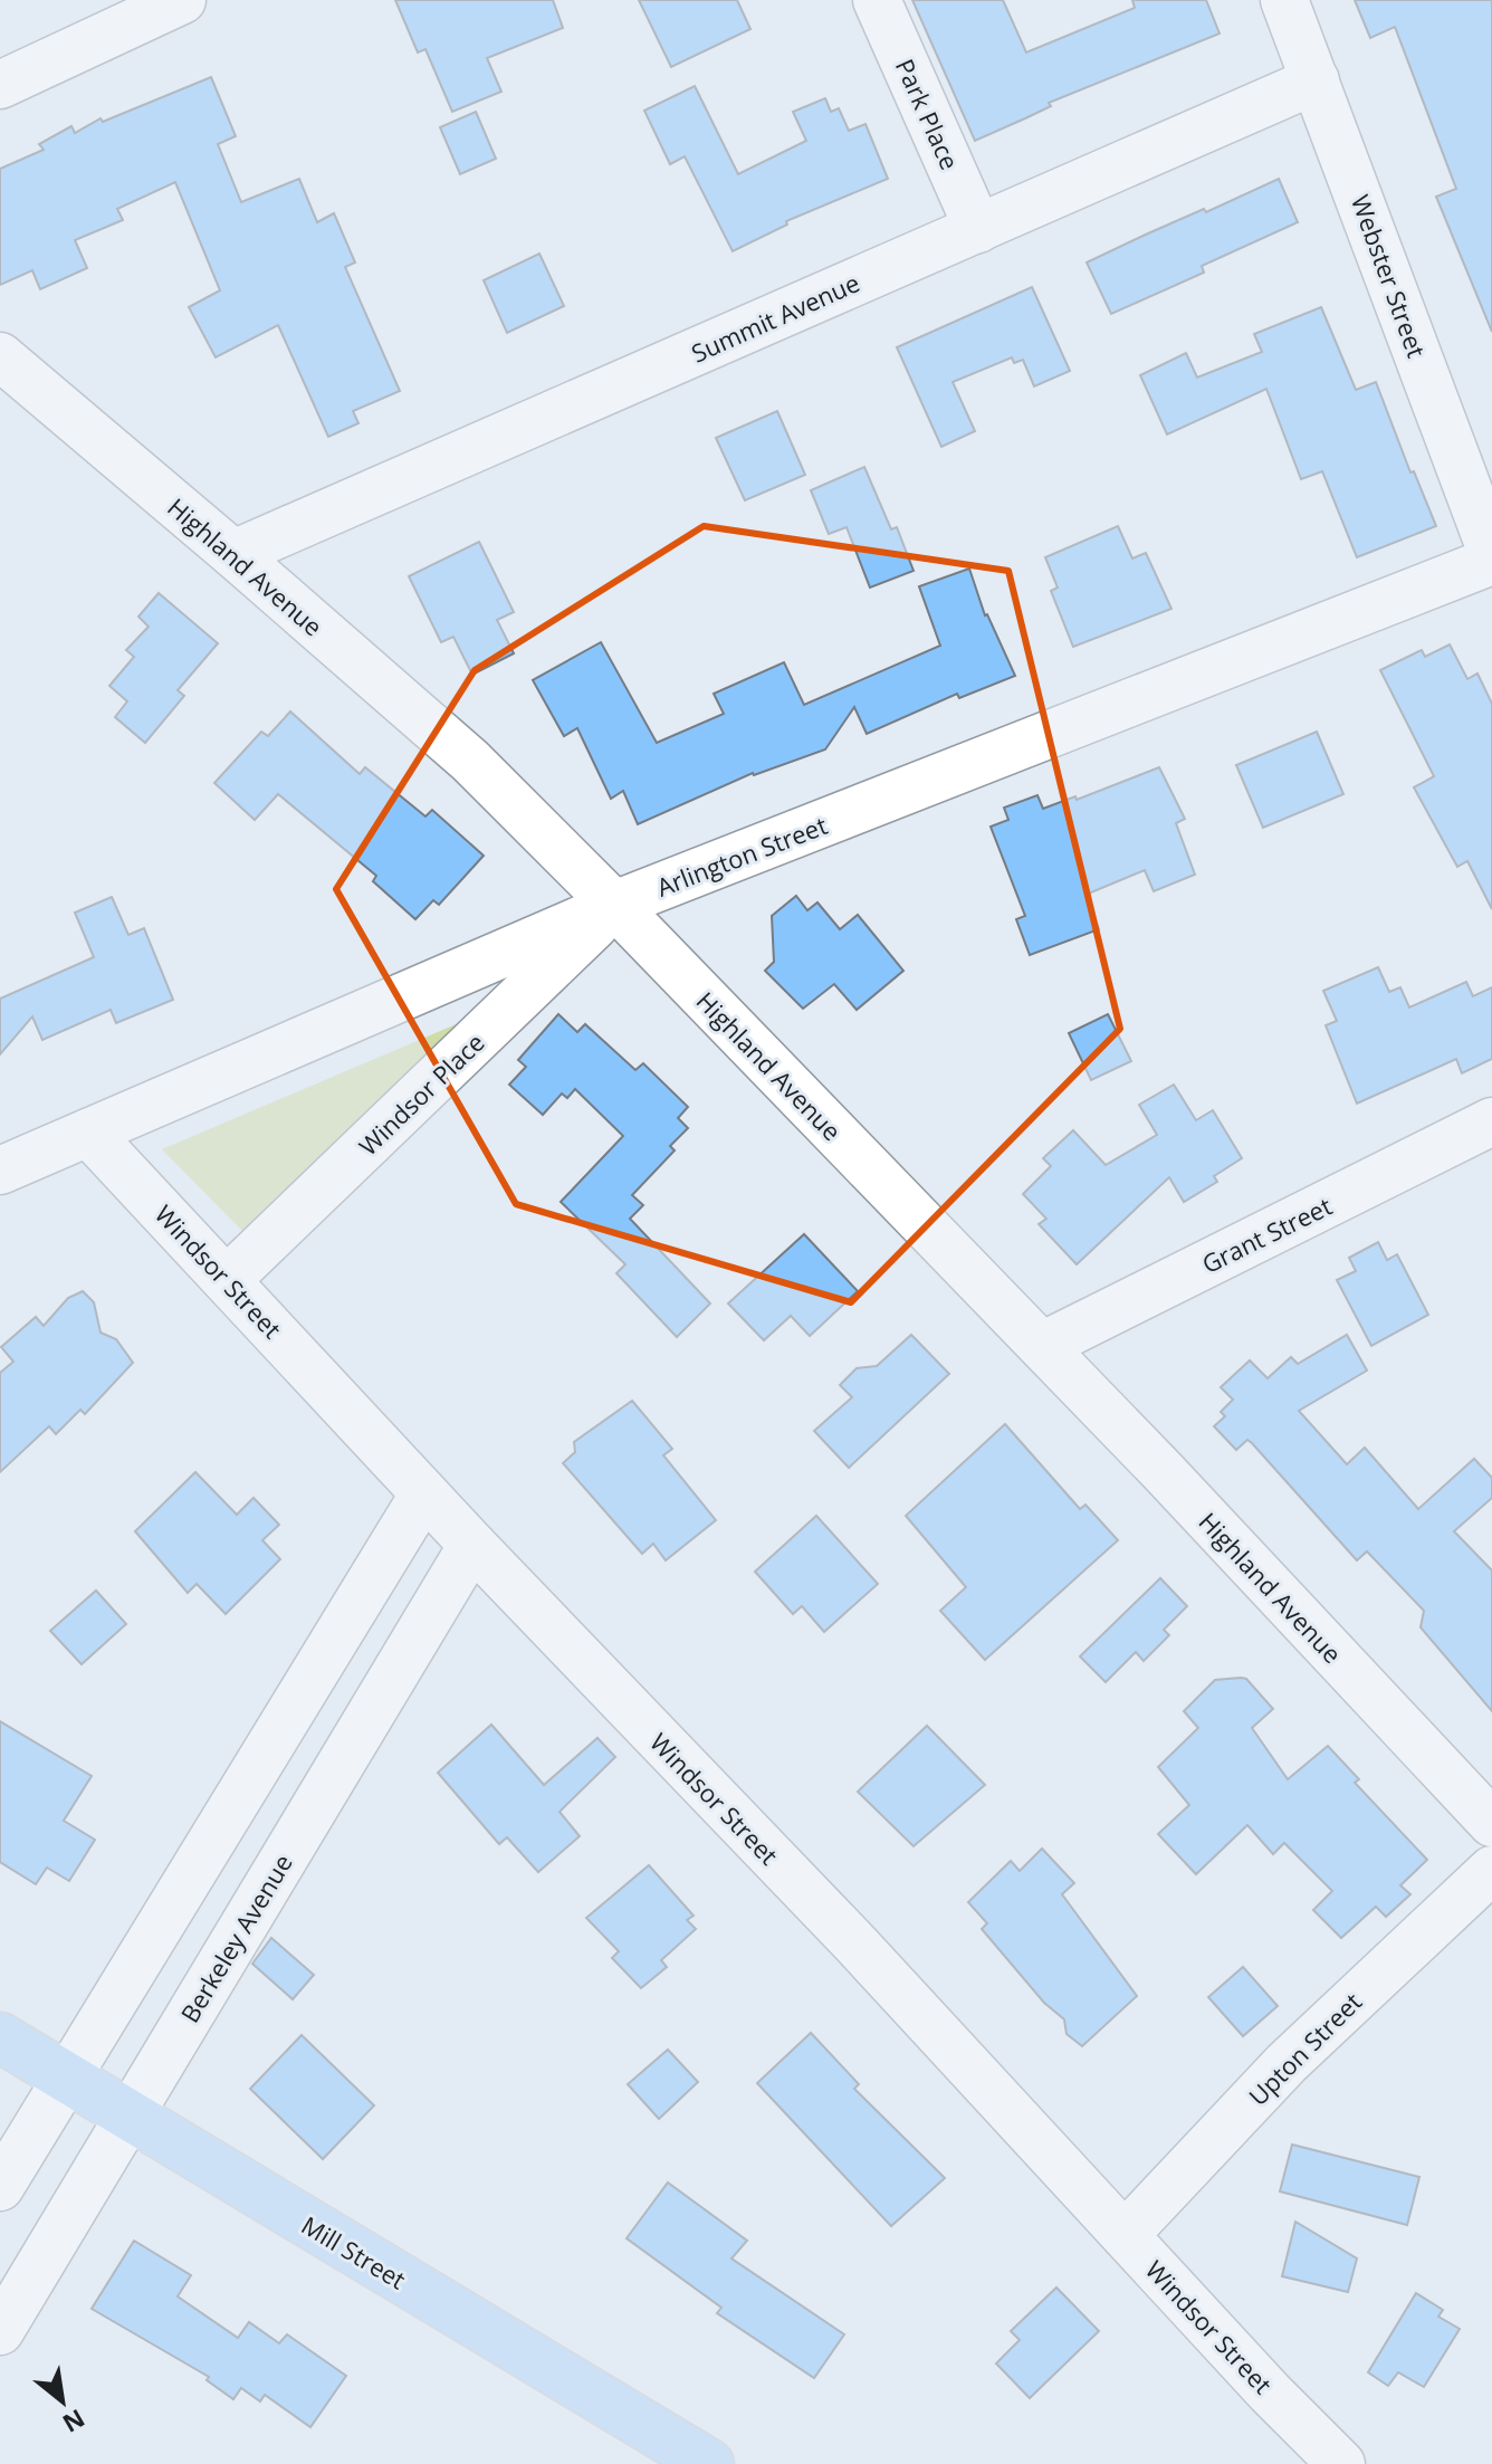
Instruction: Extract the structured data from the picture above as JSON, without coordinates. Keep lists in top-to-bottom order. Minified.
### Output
{"streets":{"main road":["Mill Street"],"street":["Park Place","Webster Street","Summit Avenue","Highland Avenue","Arlington Street","Windsor Place","Grant Street","Windsor Street","Berkeley Avenue","Upton Street"]},"crossings":[["Park Place","Summit Avenue"],["Webster Street","Summit Avenue"],["Summit Avenue","Highland Avenue"],["Highland Avenue","Arlington Street"],["Highland Avenue","Windsor Place"],["Highland Avenue","Grant Street"],["Arlington Street","Windsor Place"],["Arlington Street","Windsor Street"],["Windsor Place","Windsor Street"],["Windsor Street","Berkeley Avenue"],["Windsor Street","Upton Street"],["Berkeley Avenue","Mill Street"]],"north":"bottom right"}
